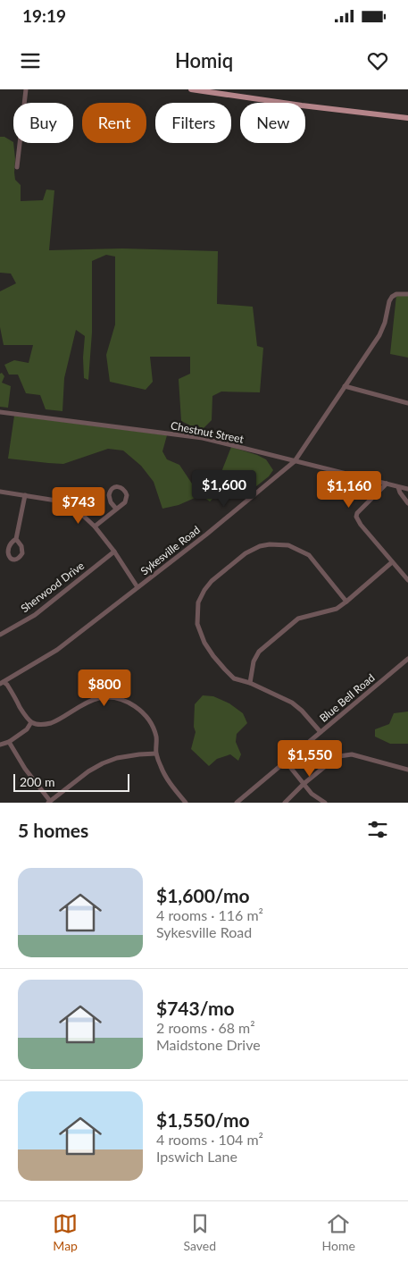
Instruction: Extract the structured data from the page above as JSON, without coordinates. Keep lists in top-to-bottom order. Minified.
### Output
{"streets":{"street":["Chestnut Street","Sykesville Road","Sherwood Drive","Blue Bell Road"]},"crossings":[["Chestnut Street","Sykesville Road"]],"scale_bar":"200 m","page":{"status":"19:19","header":"Homiq","chip":["Buy","Rent","Filters","New"],"price":["$1,600","$1,160","$743","$800","$1,550"],"scale":"200 m","heading":"5 homes","list":[{"name":"$1,600/mo","note":"4 rooms · 116 m² · Sykesville Road"},{"name":"$743/mo","note":"2 rooms · 68 m² · Maidstone Drive"},{"name":"$1,550/mo","note":"4 rooms · 104 m² · Ipswich Lane"}],"tabs":["Map","Saved","Home"]}}
